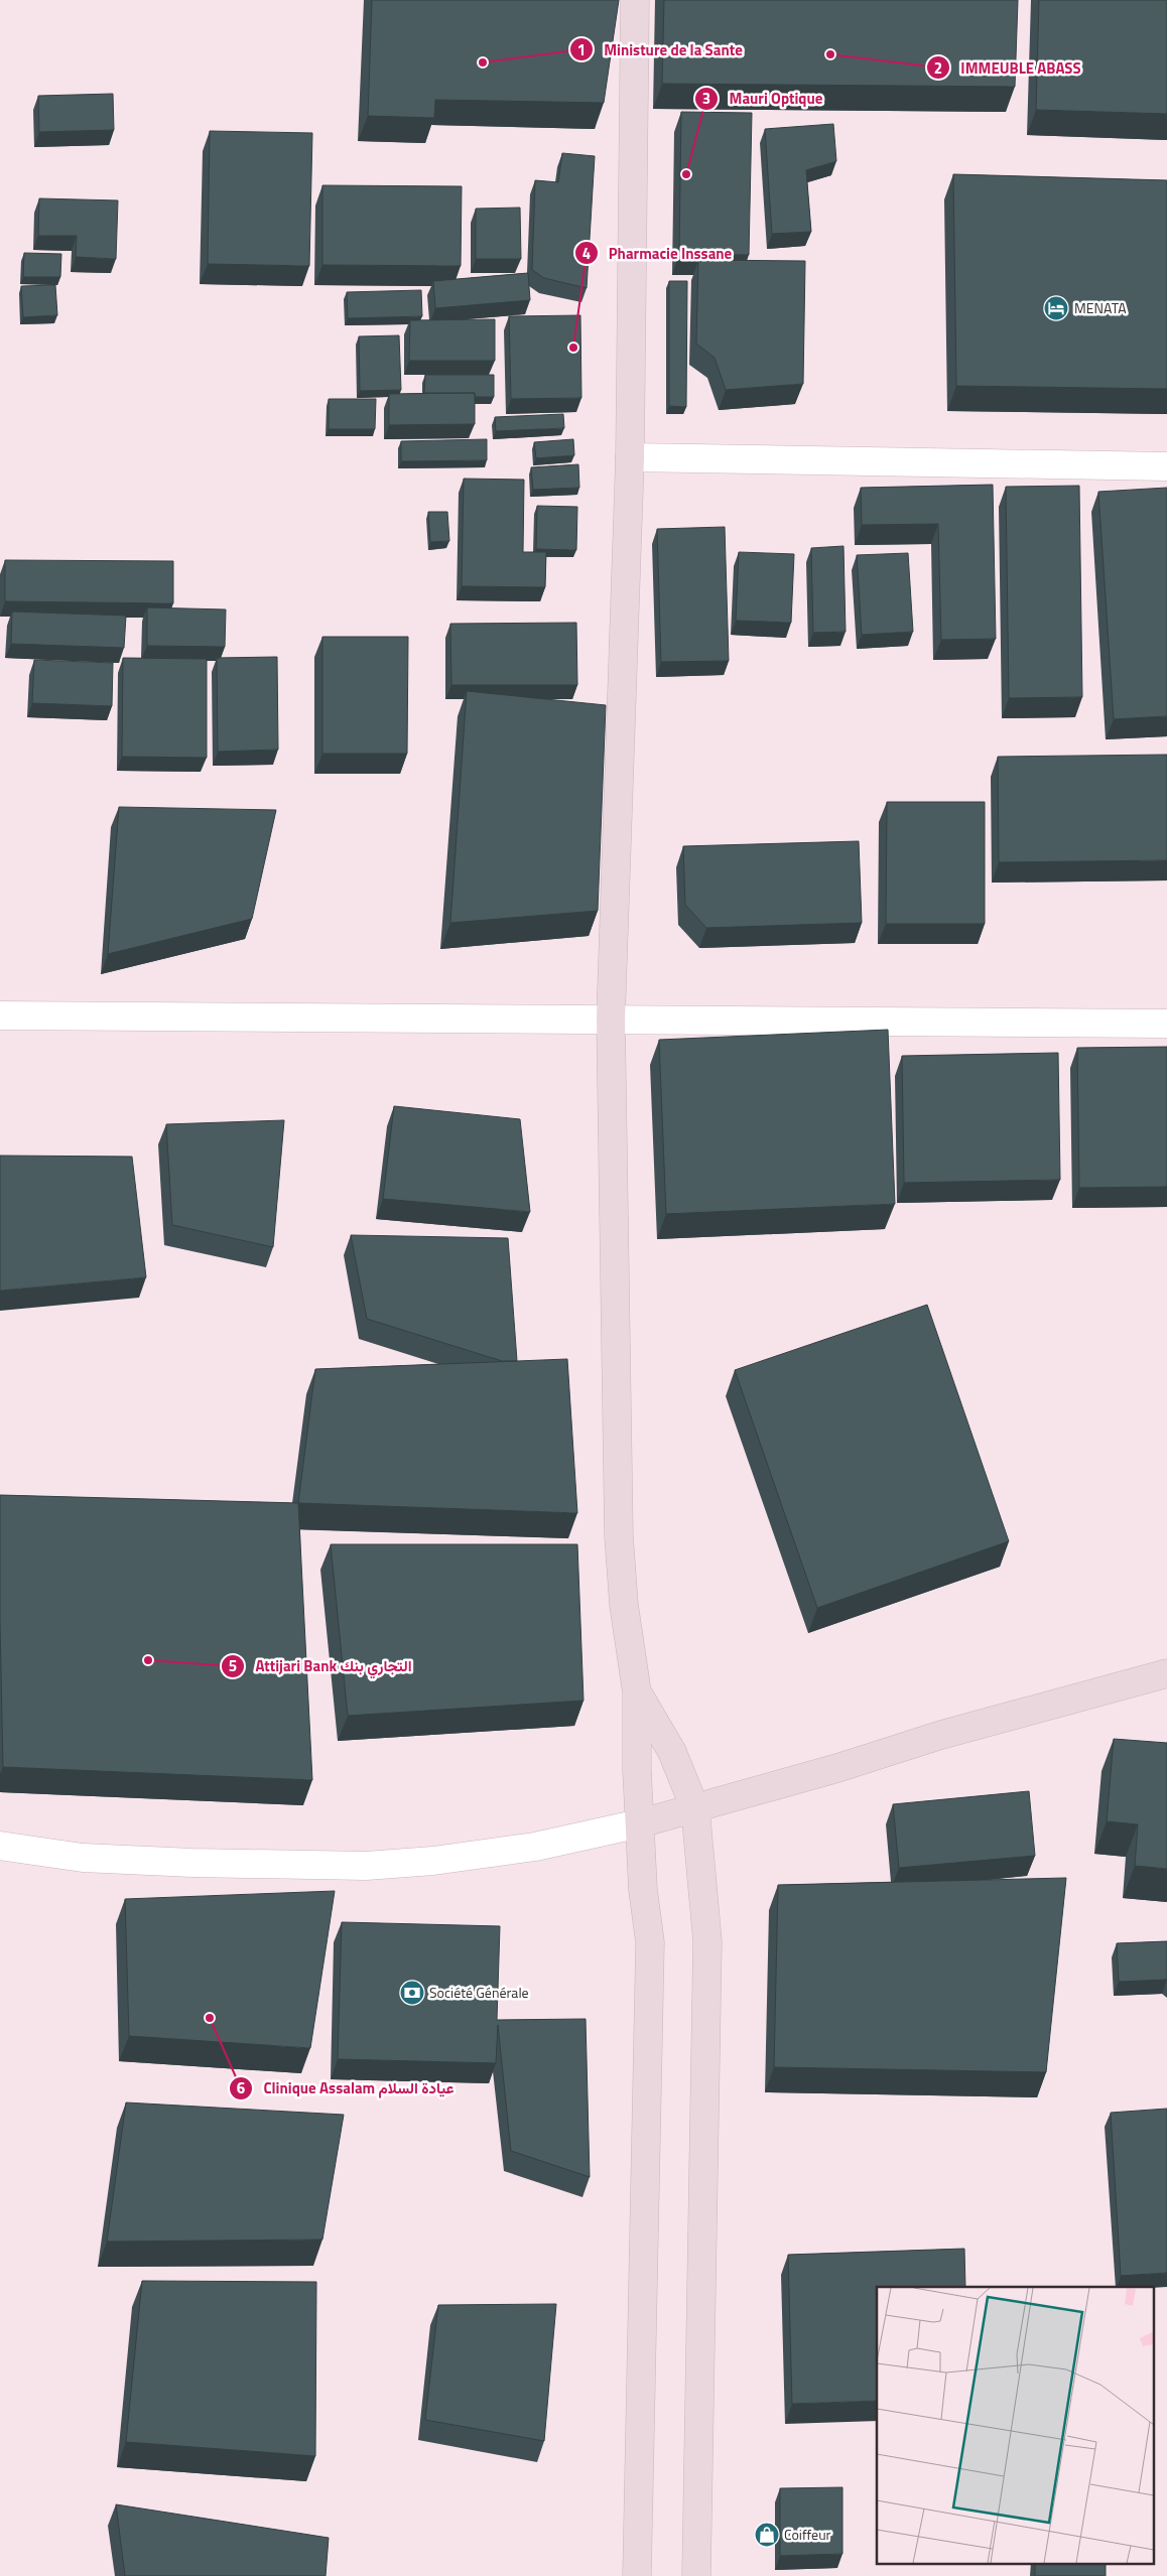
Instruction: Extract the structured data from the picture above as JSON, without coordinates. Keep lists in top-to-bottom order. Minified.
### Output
{"places":{"other":["IMMEUBLE ABASS","Ministure de la Sante","Mauri Optique","Pharmacie Inssane","Attijari Bank التجاري بنك","Clinique Assalam عيادة السلام"],"hotel":["MENATA"],"bank":["Société Générale"],"shop":["Coiffeur"]}}
